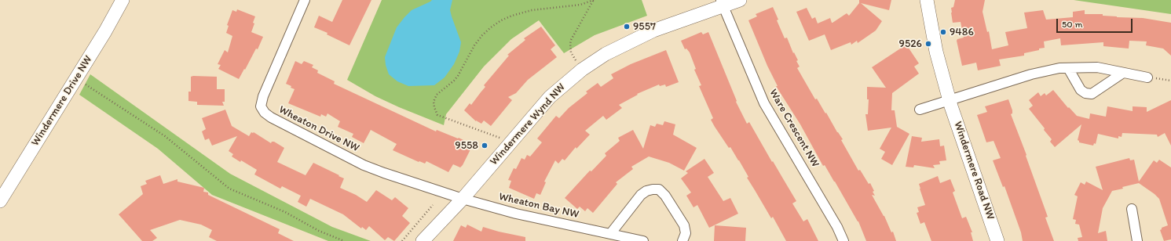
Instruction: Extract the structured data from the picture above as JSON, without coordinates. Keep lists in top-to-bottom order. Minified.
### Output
{"streets":{"street":["Windermere Drive NW","Windermere Wynd NW","Ware Crescent NW","Wheaton Drive NW","Windermere Road NW","Wheaton Bay NW"]},"crossings":[["Windermere Wynd NW","Ware Crescent NW"],["Windermere Wynd NW","Wheaton Drive NW"],["Windermere Wynd NW","Wheaton Bay NW"],["Wheaton Drive NW","Wheaton Bay NW"]],"places":["9557","9486","9526","9558"],"scale_bar":"50 m"}
